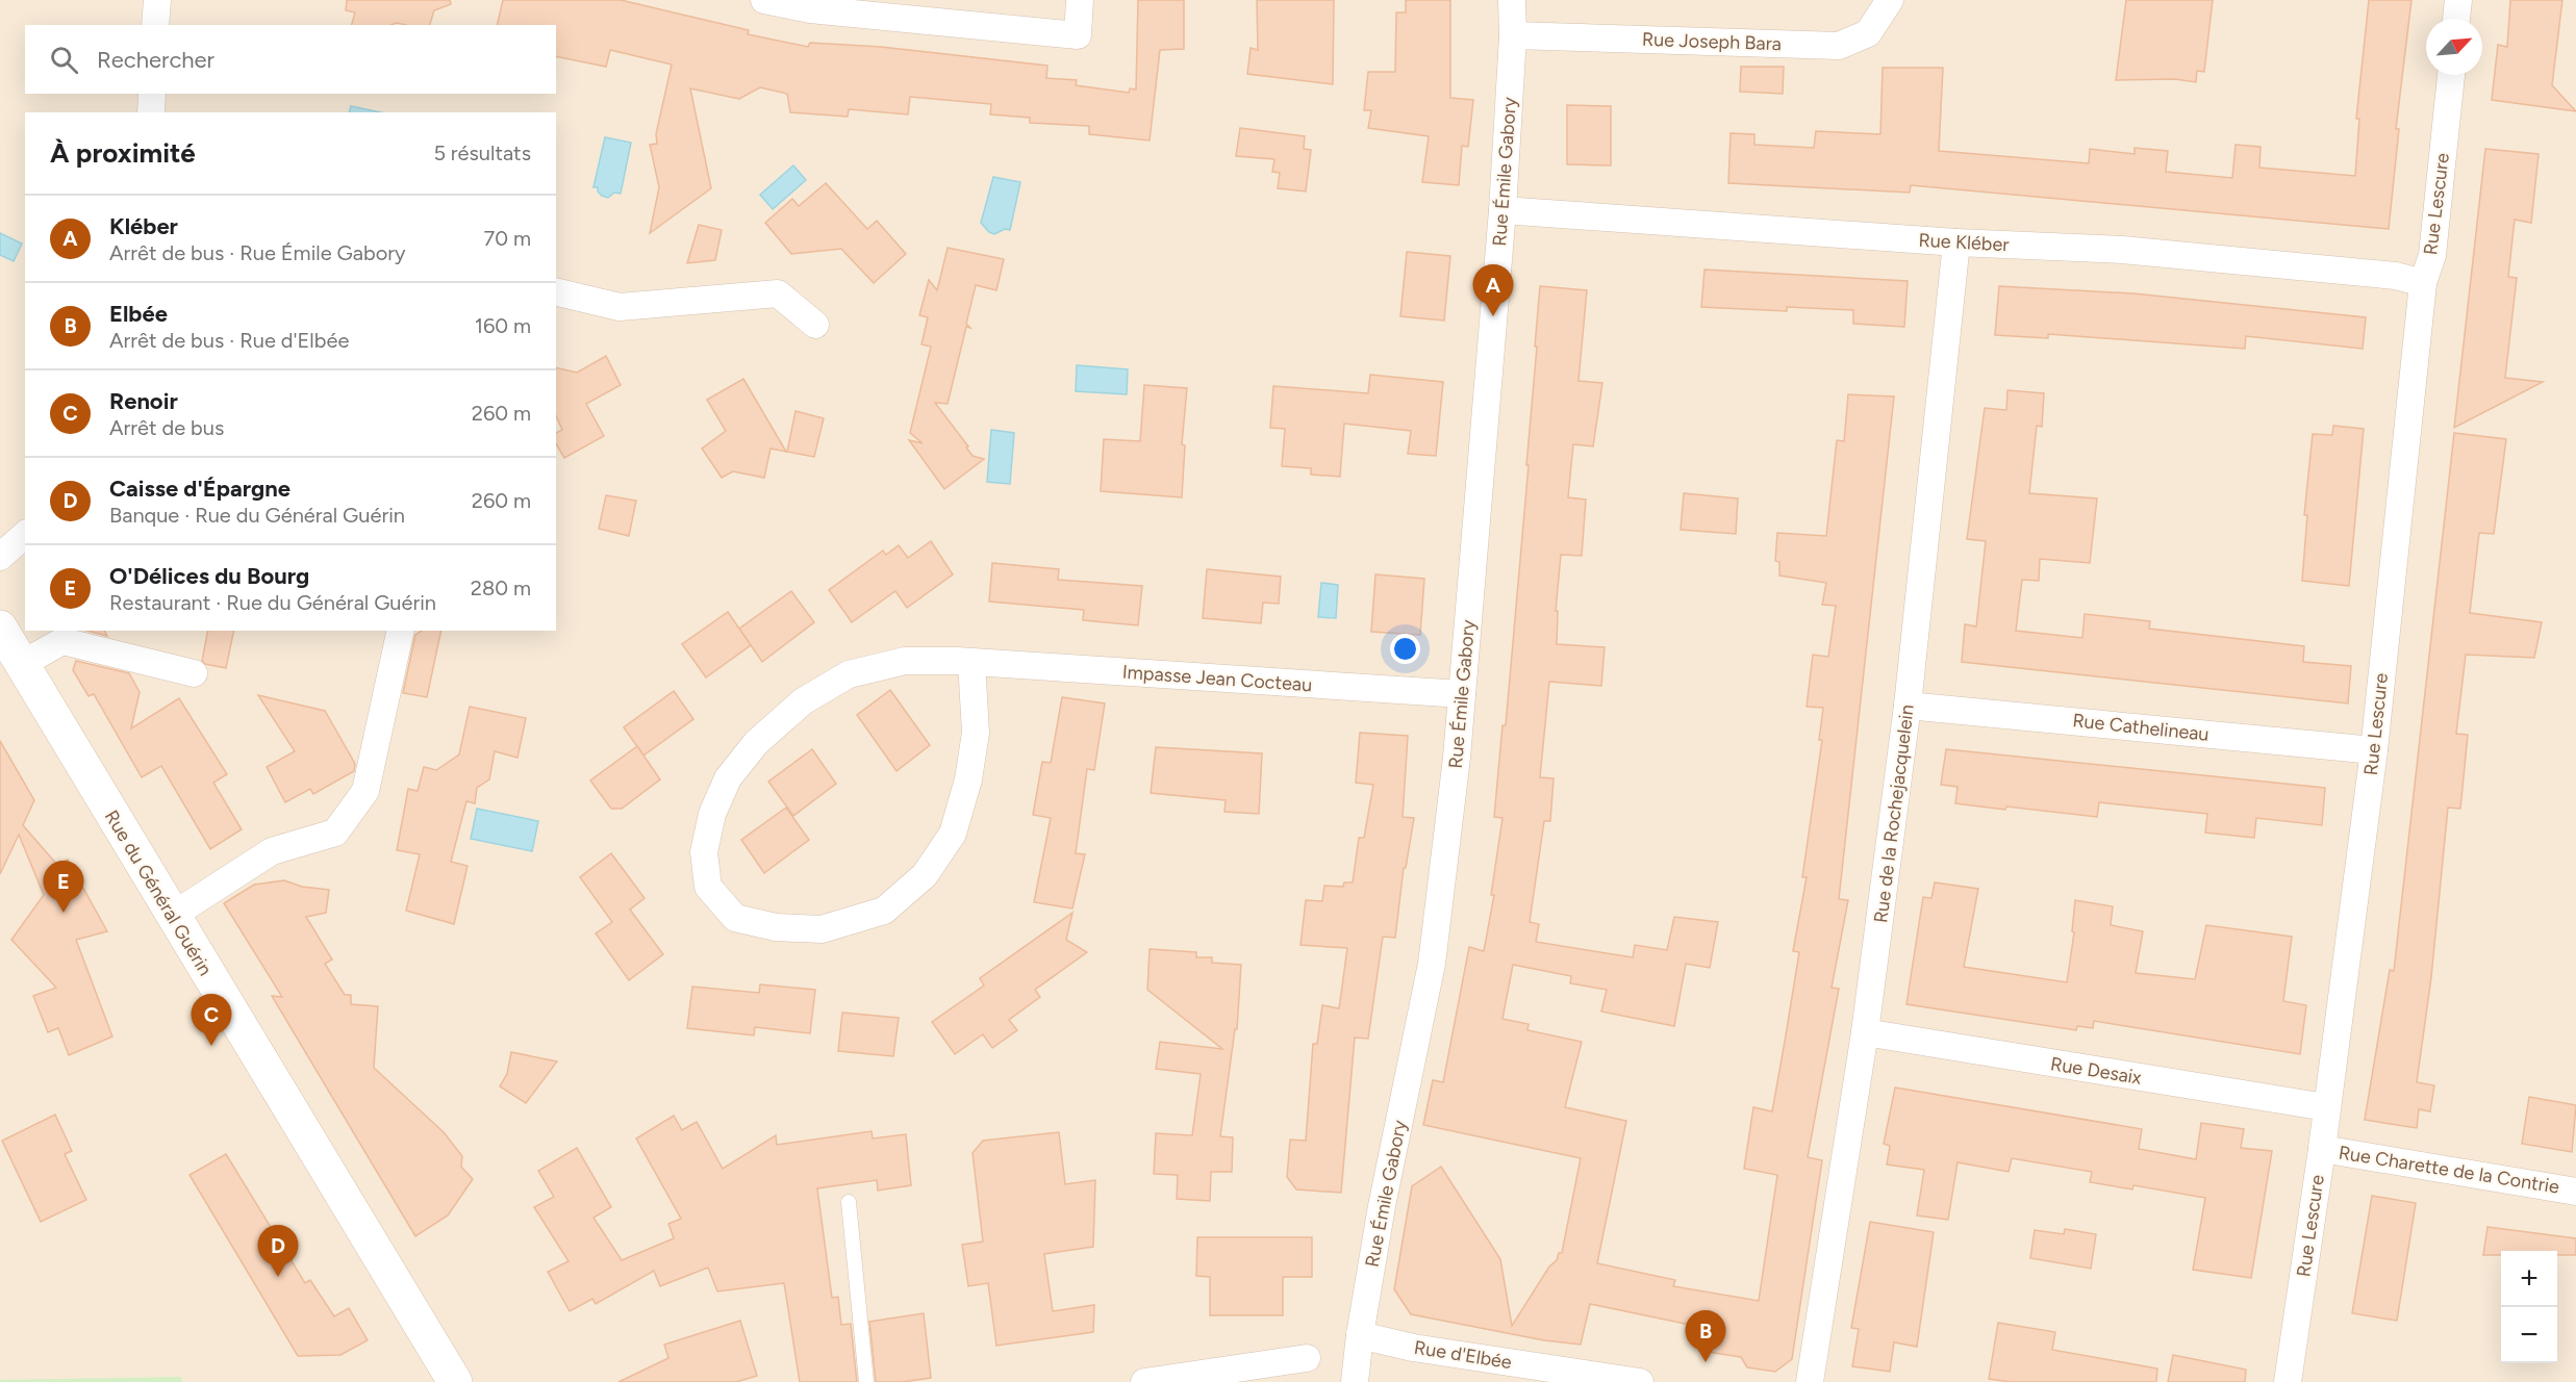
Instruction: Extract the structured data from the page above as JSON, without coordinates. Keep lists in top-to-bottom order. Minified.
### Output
{"streets":{"main road":["Rue du Général Guérin"],"street":["Rue Joseph Bara","Rue Émile Gabory","Rue Lescure","Rue Kléber","Impasse Jean Cocteau","Rue Cathelineau","Rue de la Rochejacquelein","Rue Desaix","Rue Charette de la Contrie","Rue d'Elbée"]},"crossings":[["Rue Joseph Bara","Rue Émile Gabory"],["Rue Émile Gabory","Rue Kléber"],["Rue Émile Gabory","Impasse Jean Cocteau"],["Rue Émile Gabory","Rue d'Elbée"],["Rue Lescure","Rue Kléber"],["Rue Lescure","Rue Cathelineau"],["Rue Lescure","Rue Desaix"],["Rue Lescure","Rue Charette de la Contrie"],["Rue Kléber","Rue de la Rochejacquelein"],["Rue Cathelineau","Rue de la Rochejacquelein"],["Rue de la Rochejacquelein","Rue Desaix"]],"north":"top right","page":{"search":"Rechercher","heading":["À proximité","5 résultats"],"list":[{"mark":"A","name":"Kléber","note":"Arrêt de bus · Rue Émile Gabory","value":"70 m"},{"mark":"B","name":"Elbée","note":"Arrêt de bus · Rue d'Elbée","value":"160 m"},{"mark":"C","name":"Renoir","note":"Arrêt de bus","value":"260 m"},{"mark":"D","name":"Caisse d'Épargne","note":"Banque · Rue du Général Guérin","value":"260 m"},{"mark":"E","name":"O'Délices du Bourg","note":"Restaurant · Rue du Général Guérin","value":"280 m"}],"pins":["A","E","C","D","B"],"map_buttons":["+","−"]}}
